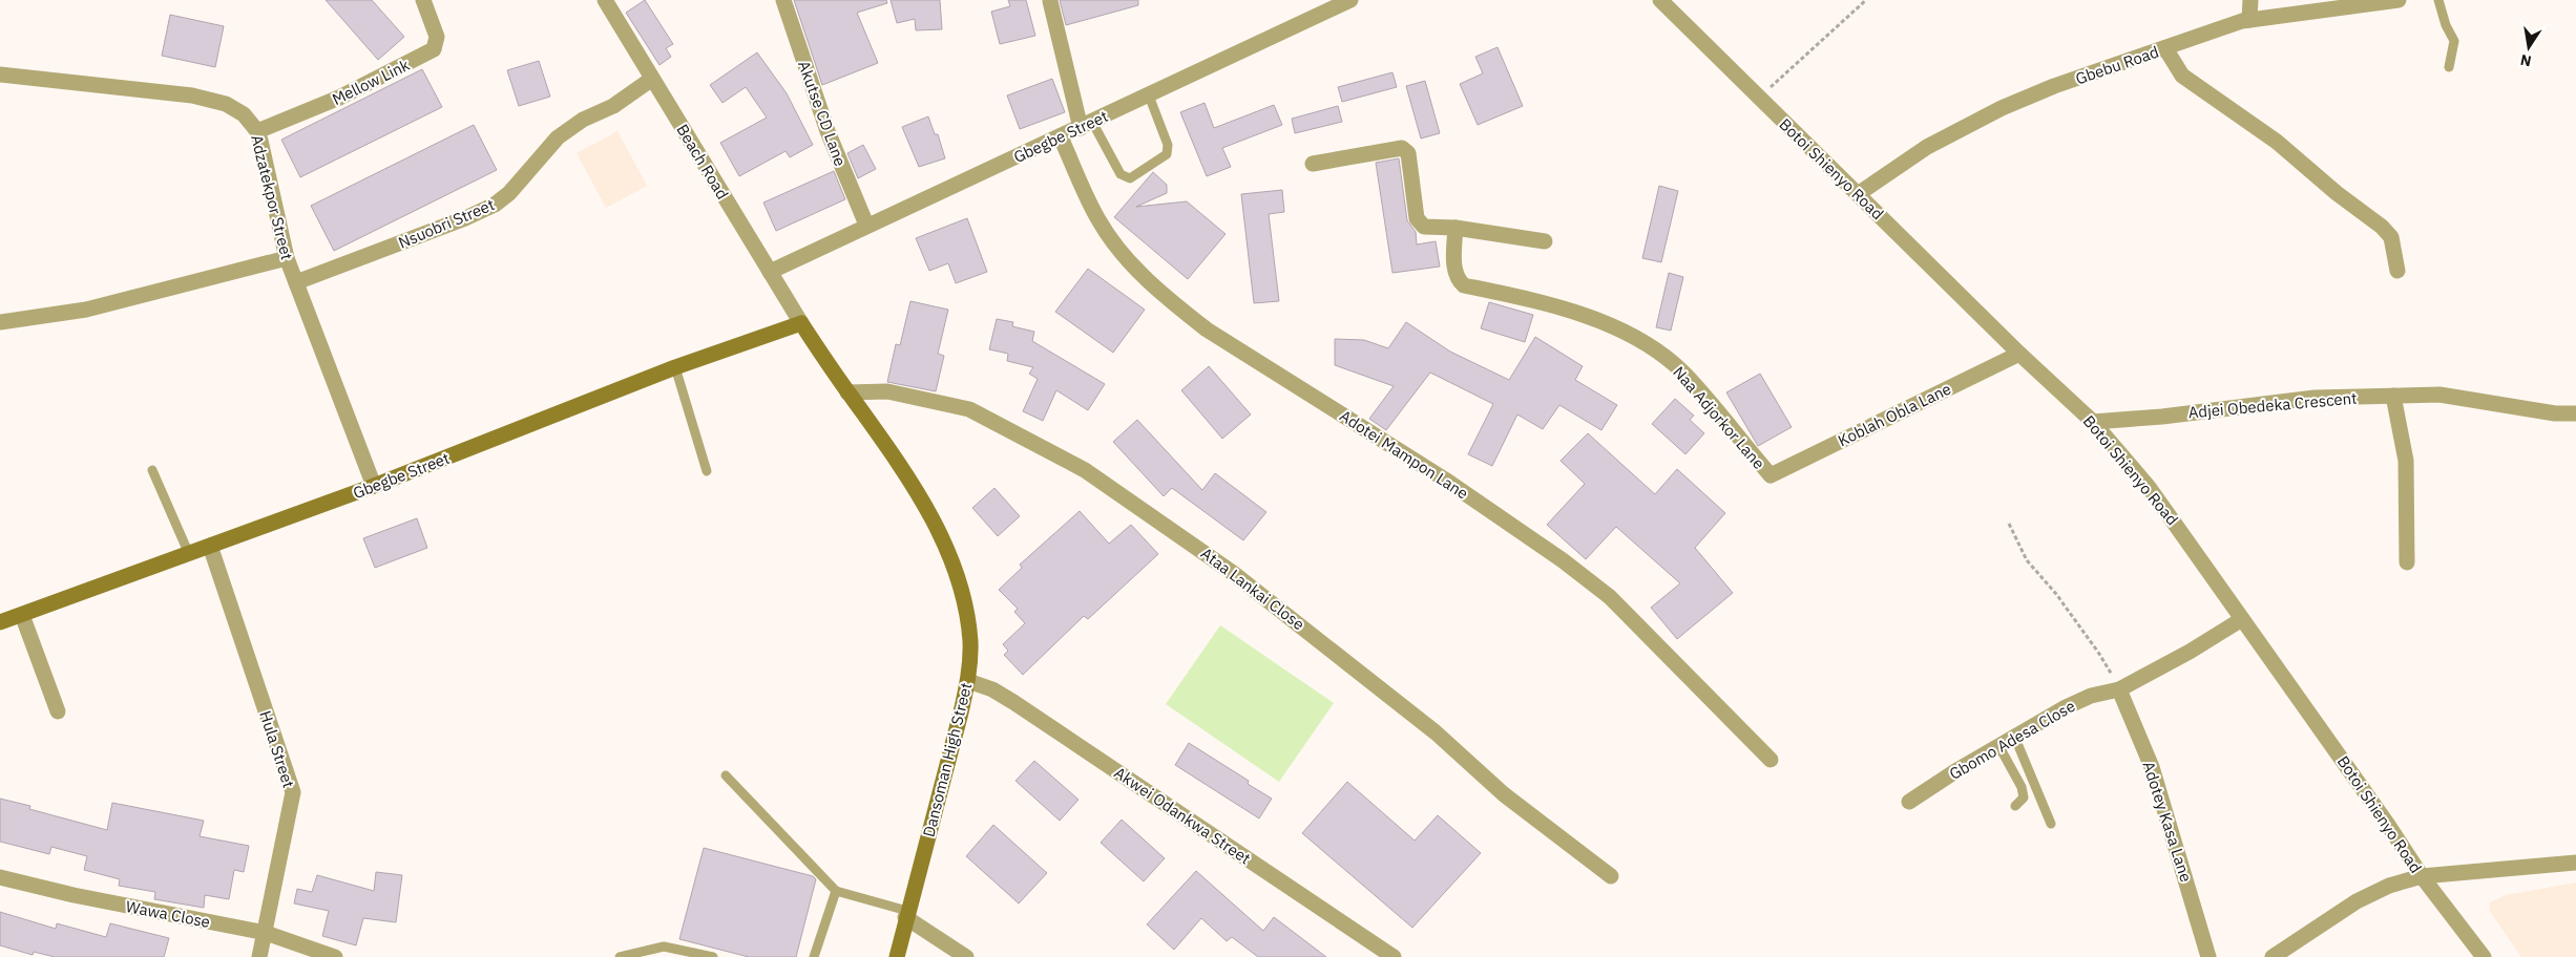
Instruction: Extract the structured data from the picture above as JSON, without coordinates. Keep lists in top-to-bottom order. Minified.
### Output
{"streets":{"street":["Gbebu Road","Mellow Link","Akutse CD Lane","Gbegbe Street","Beach Road","Botoi Shienyo Road","Adzatekpor Street","Nsuobri Street","Adjei Obedeka Crescent","Koblah Obla Lane","Naa Adjorkor Lane","Adotei Mampon Lane","Ataa Lankai Close","Gbomo Adesa Close","Hula Street","Dansoman High Street","Akwei Odankwa Street","Adotey Kasa Lane","Wawa Close"]},"crossings":[["Gbebu Road","Botoi Shienyo Road"],["Mellow Link","Adzatekpor Street"],["Akutse CD Lane","Gbegbe Street"],["Gbegbe Street","Beach Road"],["Gbegbe Street","Adzatekpor Street"],["Gbegbe Street","Adotei Mampon Lane"],["Gbegbe Street","Hula Street"],["Gbegbe Street","Dansoman High Street"],["Beach Road","Nsuobri Street"],["Beach Road","Dansoman High Street"],["Botoi Shienyo Road","Adjei Obedeka Crescent"],["Botoi Shienyo Road","Koblah Obla Lane"],["Botoi Shienyo Road","Gbomo Adesa Close"],["Adzatekpor Street","Nsuobri Street"],["Koblah Obla Lane","Naa Adjorkor Lane"],["Ataa Lankai Close","Dansoman High Street"],["Gbomo Adesa Close","Adotey Kasa Lane"],["Hula Street","Wawa Close"],["Dansoman High Street","Akwei Odankwa Street"]],"north":"bottom"}
